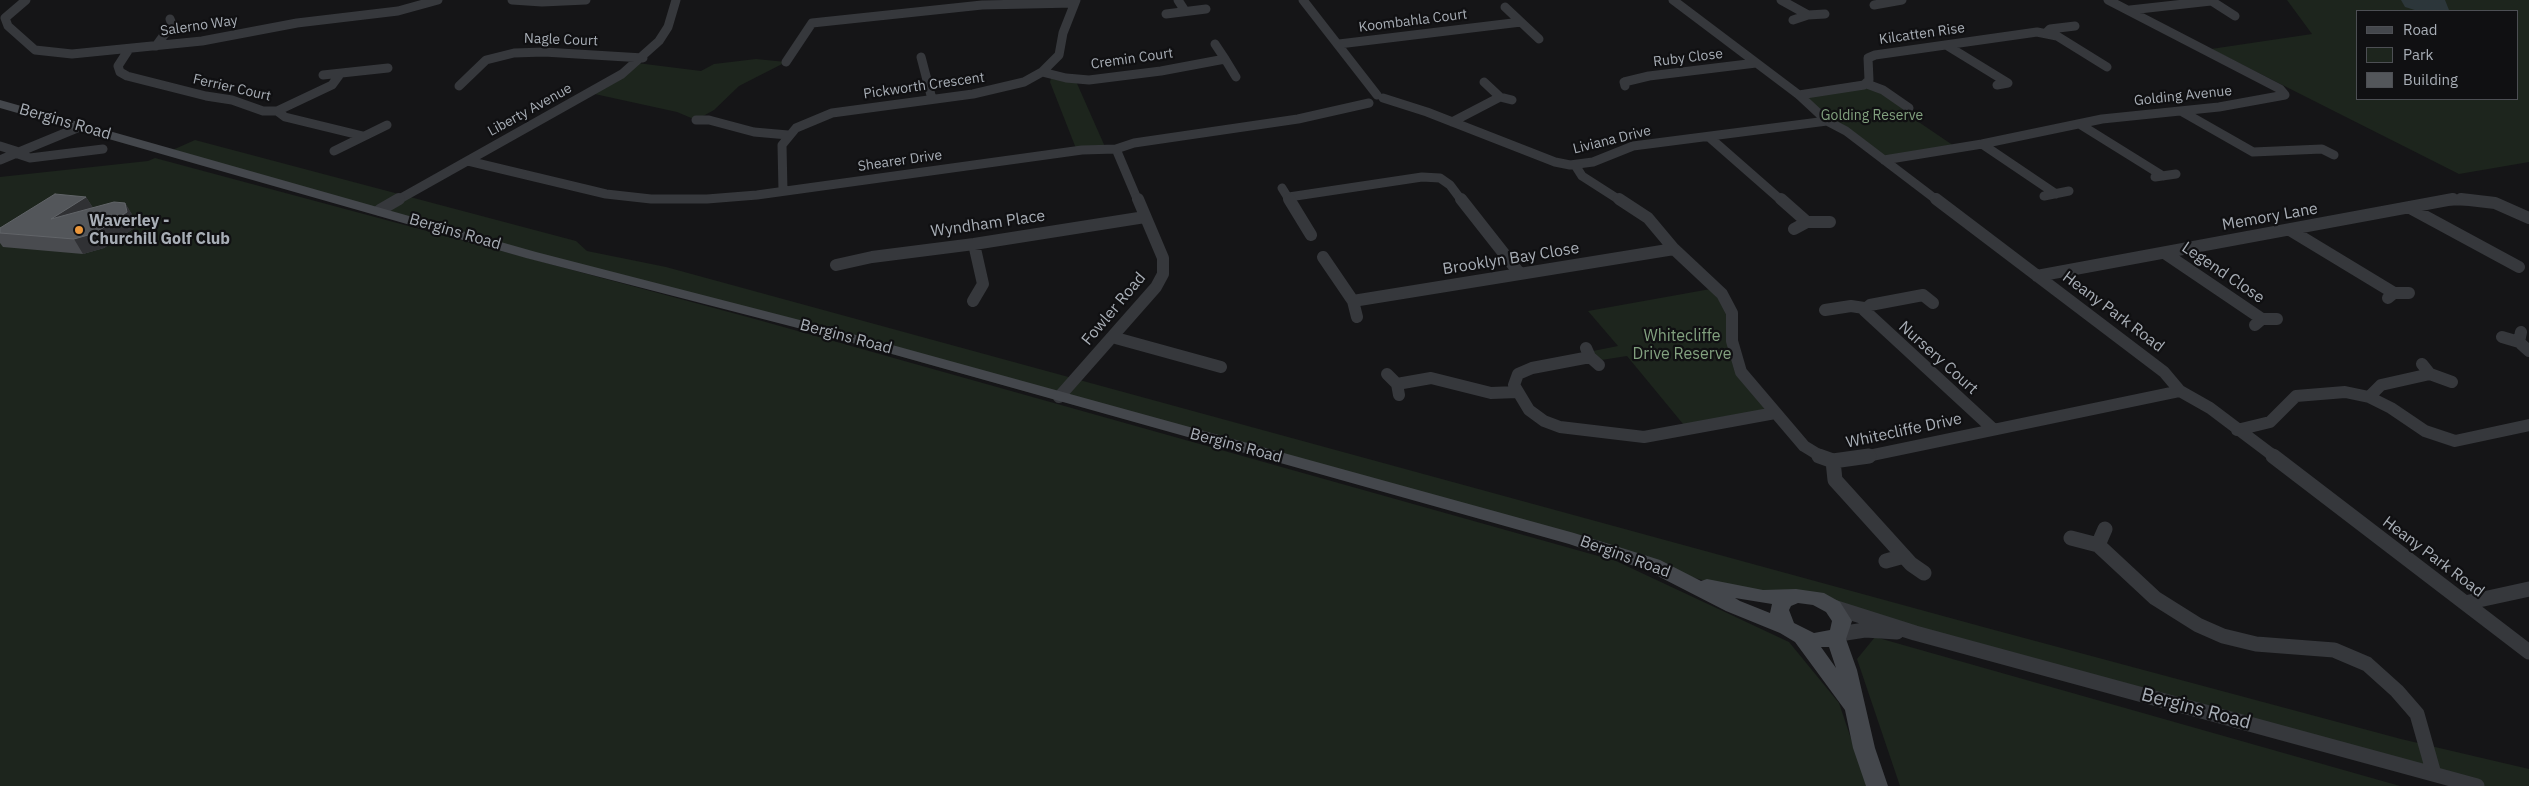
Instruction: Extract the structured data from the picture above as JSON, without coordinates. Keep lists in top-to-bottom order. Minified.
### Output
{"streets":{"main road":["Bergins Road"],"street":["Koombahla Court","Salerno Way","Kilcatten Rise","Nagle Court","Ruby Close","Cremin Court","Pickworth Crescent","Ferrier Court","Golding Avenue","Liberty Avenue","Liviana Drive","Shearer Drive","Memory Lane","Wyndham Place","Brooklyn Bay Close","Legend Close","Fowler Road","Heany Park Road","Nursery Court","Whitecliffe Drive"]},"crossings":[["Salerno Way","Ferrier Court"],["Nagle Court","Liberty Avenue"],["Ruby Close","Heany Park Road"],["Cremin Court","Pickworth Crescent"],["Golding Avenue","Heany Park Road"],["Liberty Avenue","Bergins Road"],["Liberty Avenue","Shearer Drive"],["Bergins Road","Fowler Road"],["Liviana Drive","Shearer Drive"],["Liviana Drive","Heany Park Road"],["Liviana Drive","Whitecliffe Drive"],["Shearer Drive","Fowler Road"],["Memory Lane","Legend Close"],["Memory Lane","Heany Park Road"],["Wyndham Place","Fowler Road"],["Brooklyn Bay Close","Whitecliffe Drive"],["Heany Park Road","Whitecliffe Drive"],["Nursery Court","Whitecliffe Drive"]],"parks":["Golding Reserve","Whitecliffe Drive Reserve"],"places":["Waverley - Churchill Golf Club"],"legend":["Road","Park","Building"]}
